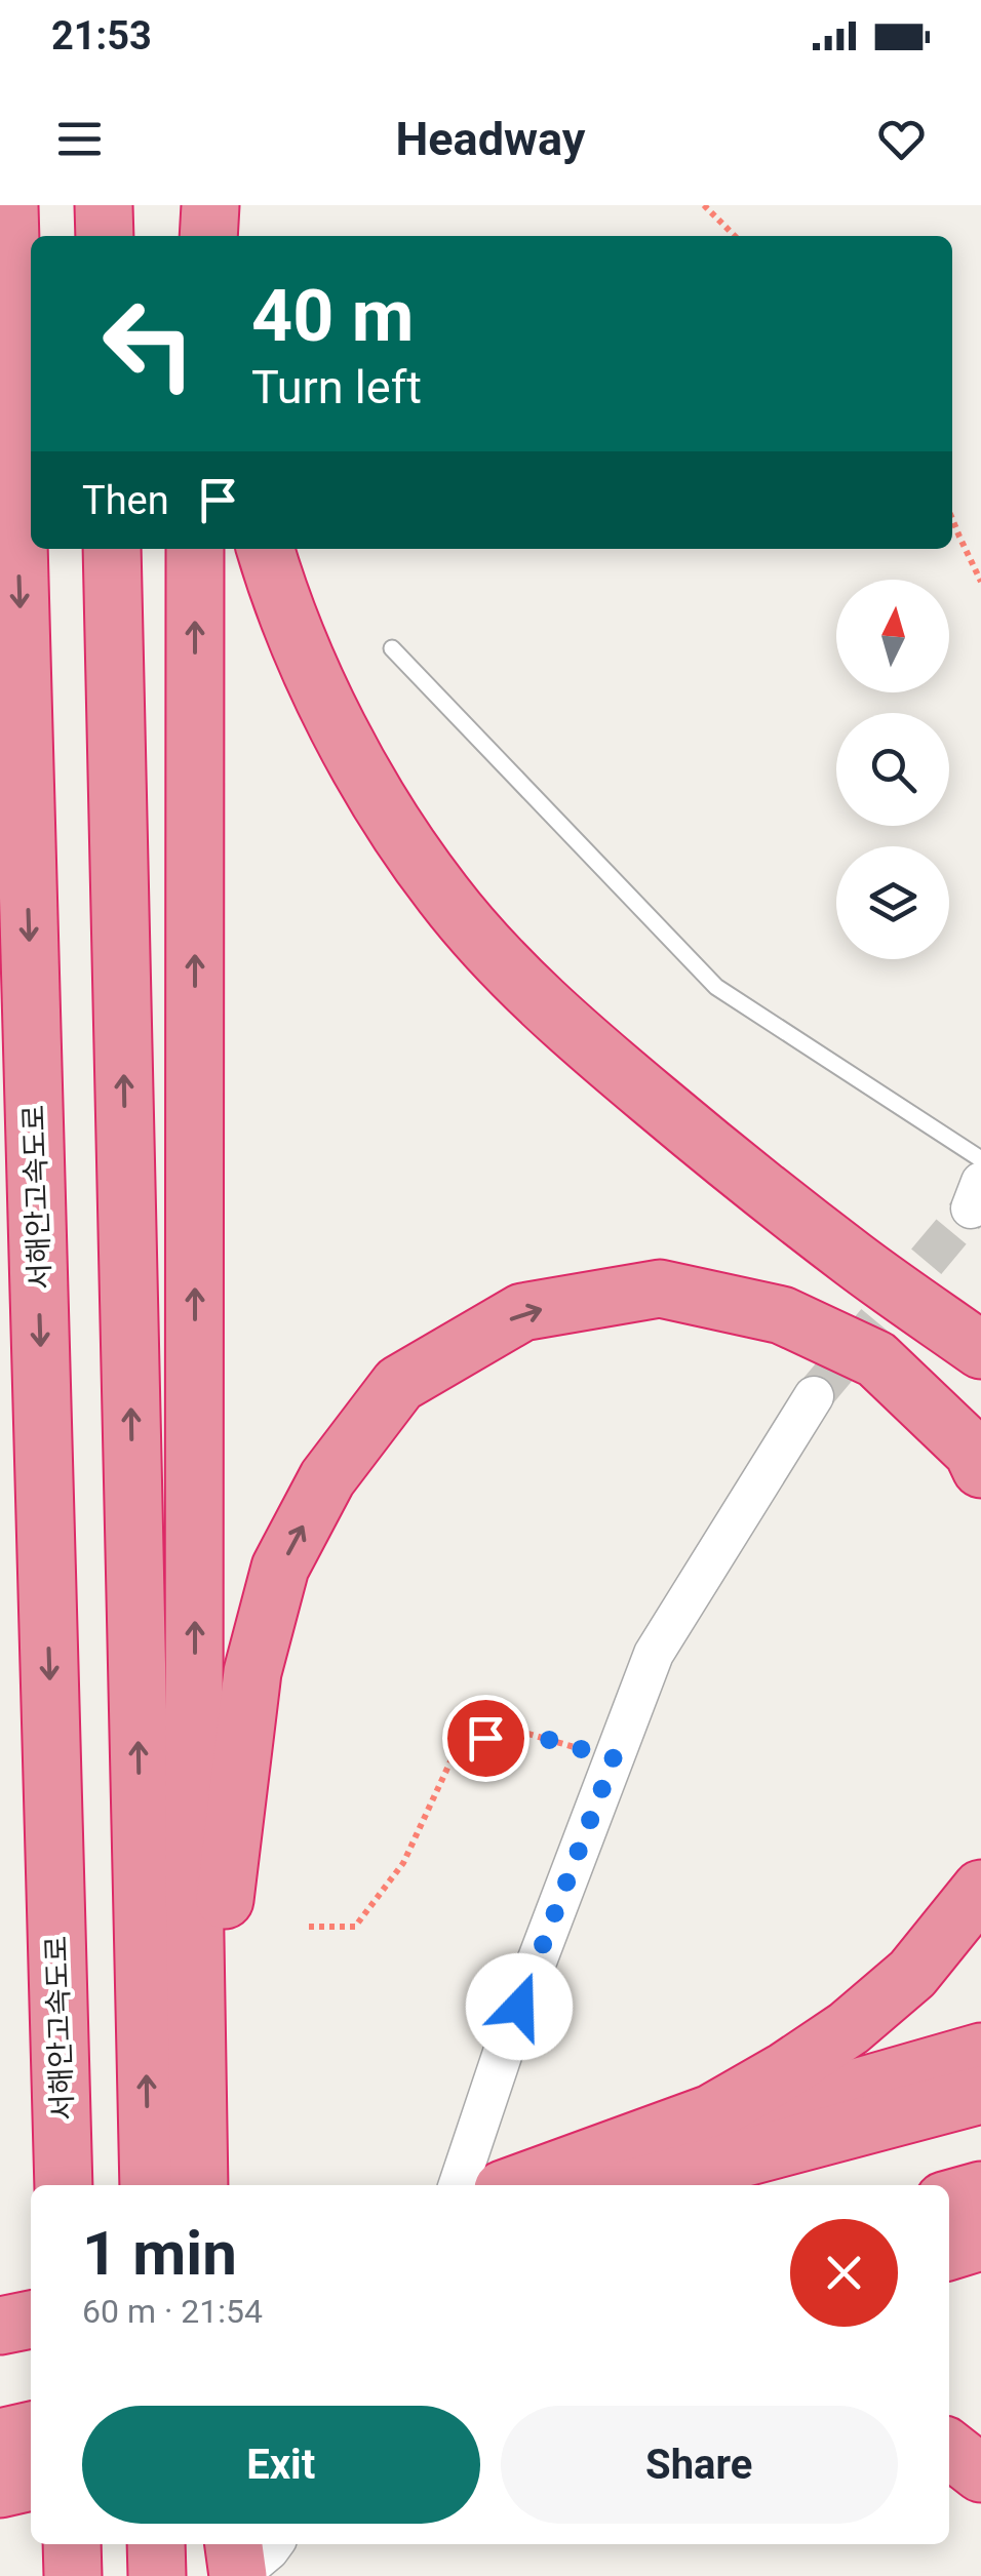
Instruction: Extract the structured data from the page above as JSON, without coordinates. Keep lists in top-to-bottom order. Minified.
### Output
{"streets":{"highway":["서해안고속도로"]},"north":"top","page":{"status":"21:53","header":"Headway","turn":["40 m","Turn left"],"then":"Then","heading":["1 min","60 m · 21:54"],"buttons":["Exit","Share"]}}
